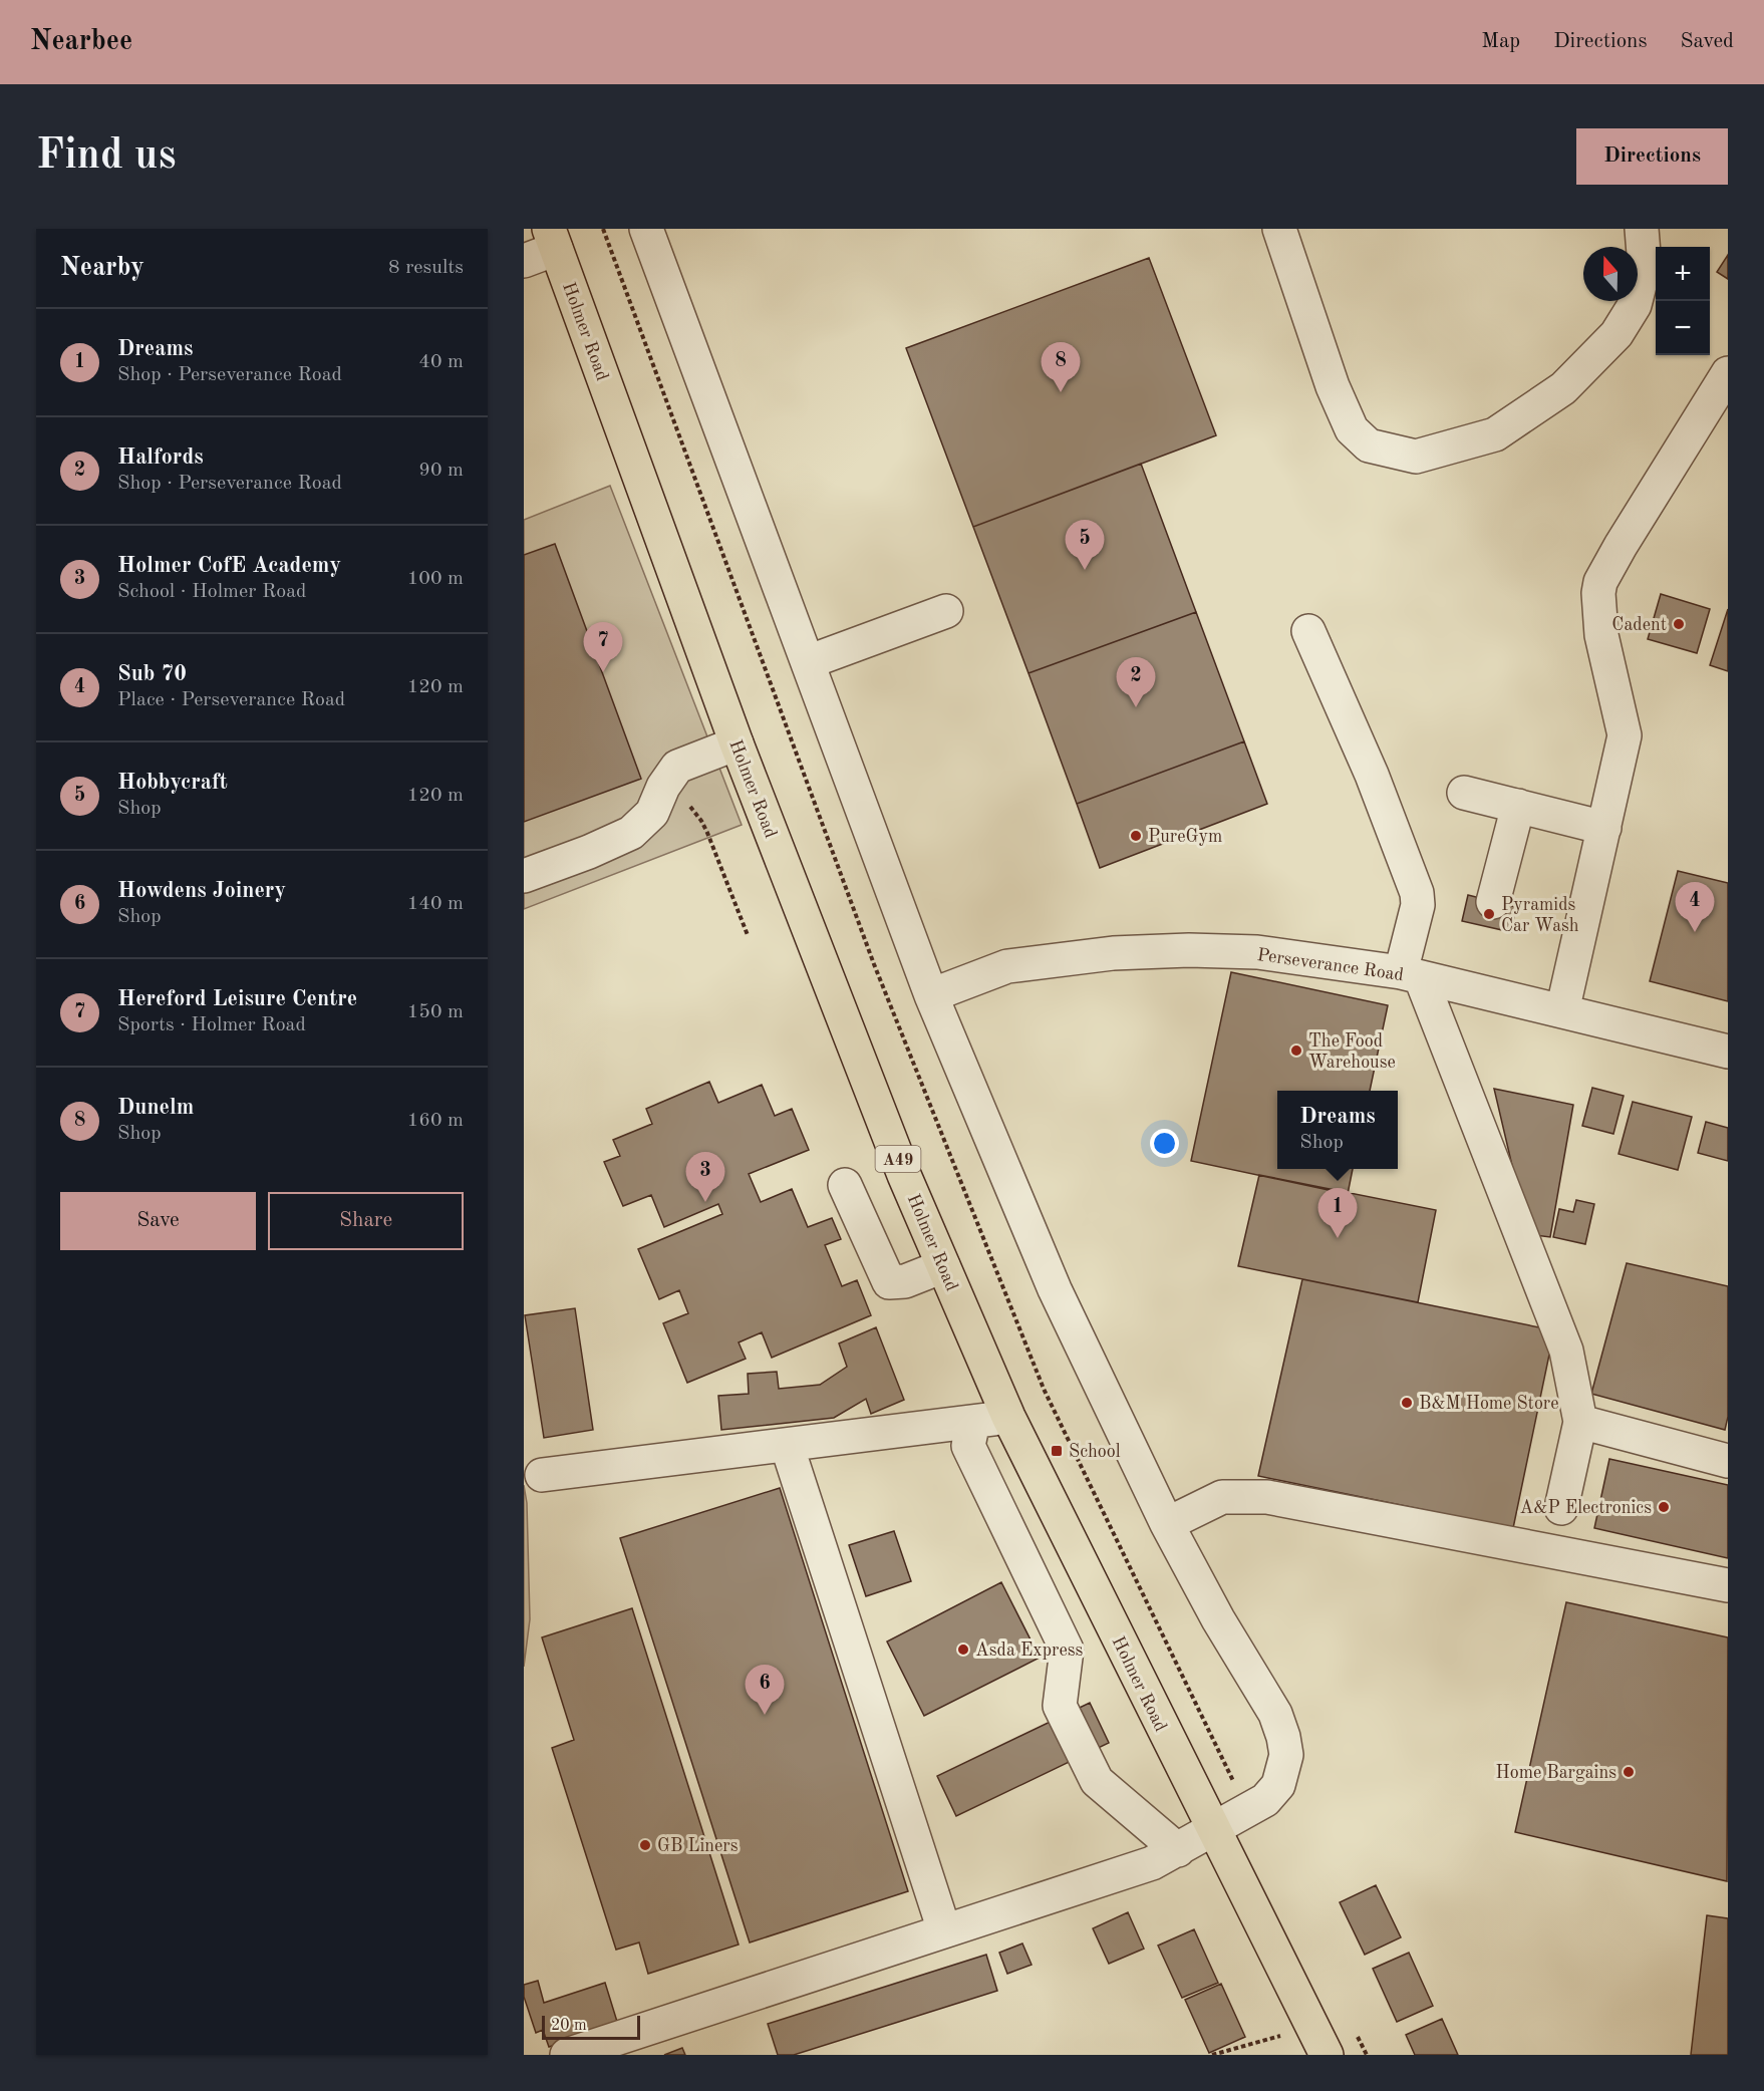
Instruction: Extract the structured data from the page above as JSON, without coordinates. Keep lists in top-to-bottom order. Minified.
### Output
{"streets":{"highway":["Holmer Road","A49"],"street":["Perseverance Road"]},"places":{"other":["Cadent","PureGym","Pyramids Car Wash","The Food Warehouse","B&M Home Store","A&P Electronics","Asda Express","Home Bargains","GB Liners"],"transit":["School"]},"scale_bar":"20 m","north":"top","page":{"header":"Nearbee","nav":["Map","Directions","Saved"],"buttons":["Directions",["Save","Share"]],"title":"Find us","heading":["Nearby","8 results"],"map_buttons":["+","−"],"list":[{"mark":"1","name":"Dreams","note":"Shop · Perseverance Road","value":"40 m"},{"mark":"2","name":"Halfords","note":"Shop · Perseverance Road","value":"90 m"},{"mark":"3","name":"Holmer CofE Academy","note":"School · Holmer Road","value":"100 m"},{"mark":"4","name":"Sub 70","note":"Place · Perseverance Road","value":"120 m"},{"mark":"5","name":"Hobbycraft","note":"Shop","value":"120 m"},{"mark":"6","name":"Howdens Joinery","note":"Shop","value":"140 m"},{"mark":"7","name":"Hereford Leisure Centre","note":"Sports · Holmer Road","value":"150 m"},{"mark":"8","name":"Dunelm","note":"Shop","value":"160 m"}],"pins":["8","5","7","2","4","3","1","6"],"popup":["Dreams","Shop"],"scale":"20 m"}}
